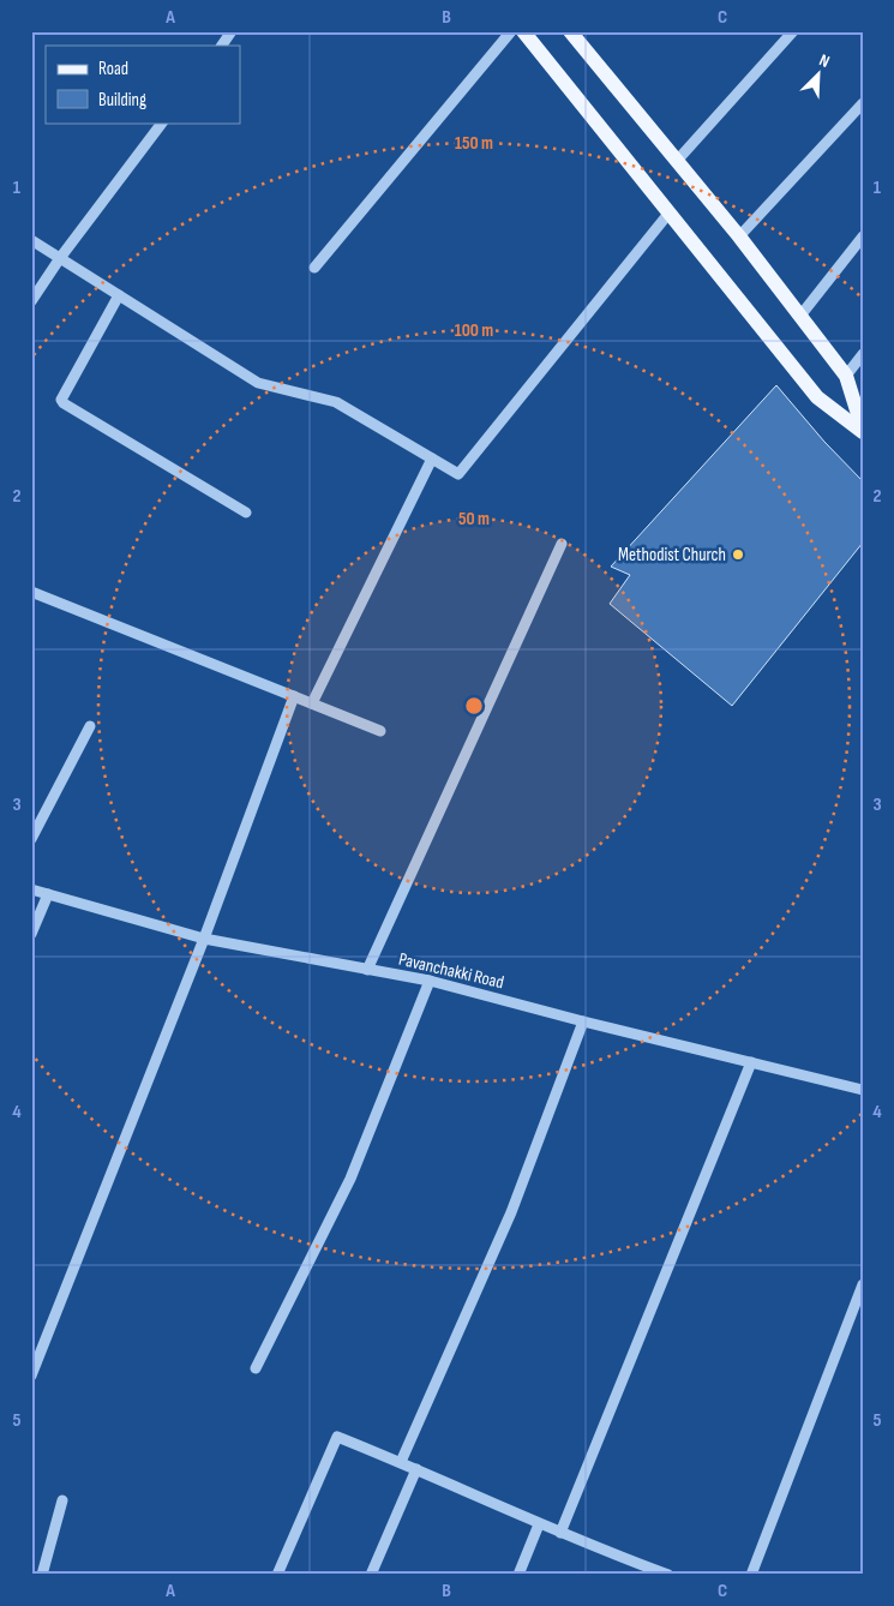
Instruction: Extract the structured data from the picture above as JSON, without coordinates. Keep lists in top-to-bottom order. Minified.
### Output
{"streets":{"street":["Pavanchakki Road"]},"places":["Methodist Church"],"legend":["Road","Building"],"north":"top right","grid":{"columns":["A","B","C"],"rows":["1","2","3","4","5"]},"rings":["150 m","100 m","50 m"]}
